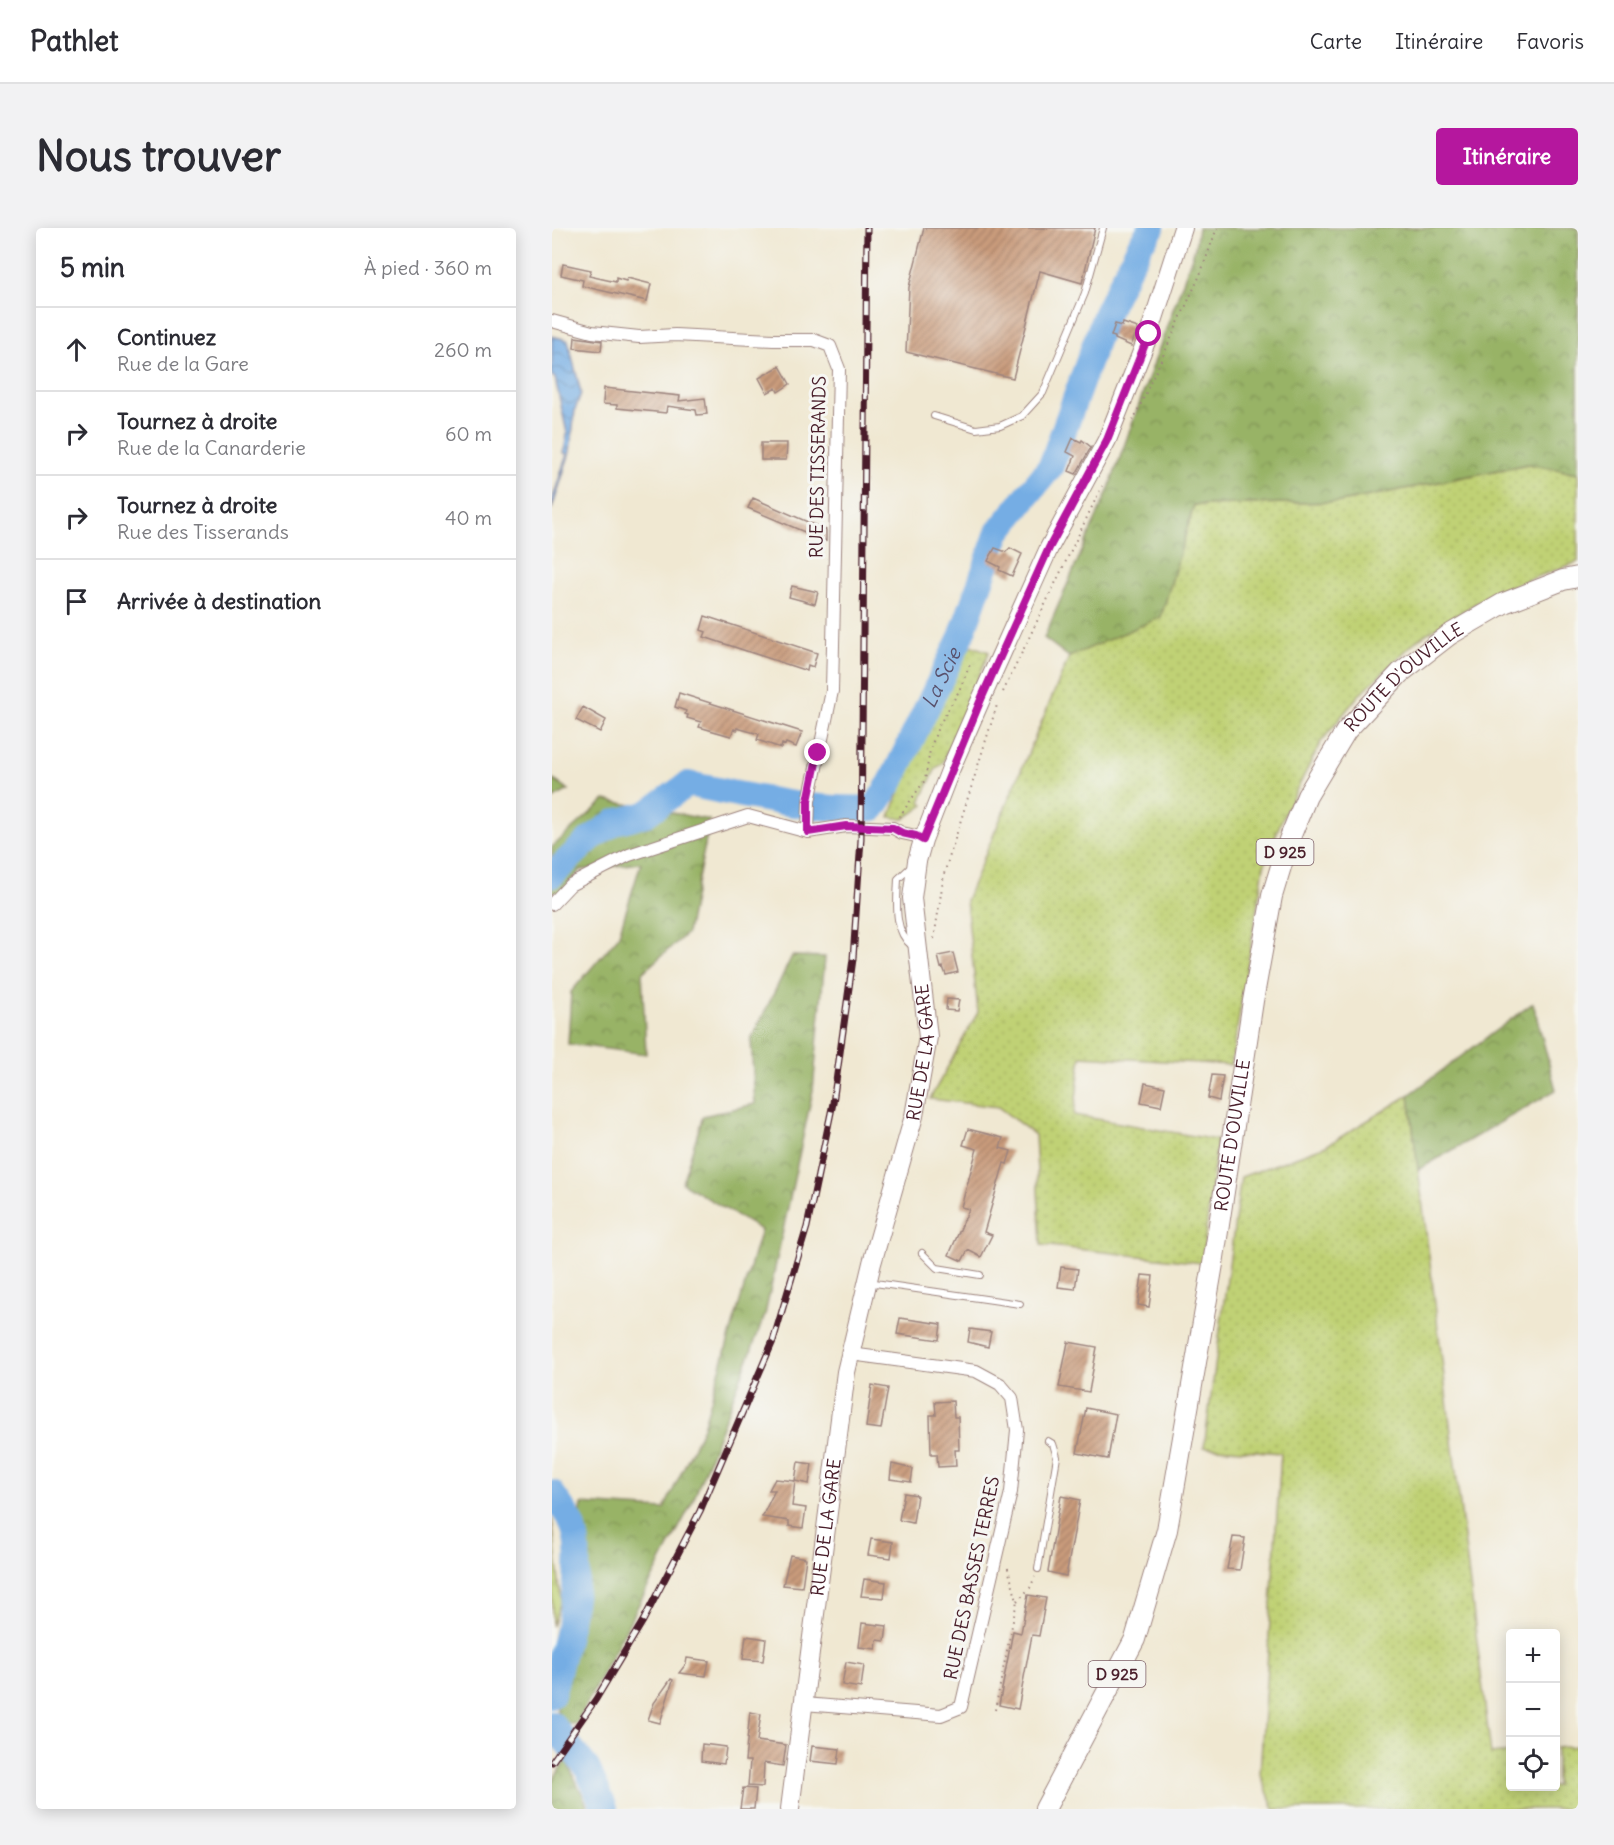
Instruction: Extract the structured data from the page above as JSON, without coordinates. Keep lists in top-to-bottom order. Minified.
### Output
{"streets":{"main road":["ROUTE D'OUVILLE","D 925"],"street":["RUE DES TISSERANDS","RUE DE LA GARE","RUE DES BASSES TERRES"]},"crossings":[["RUE DE LA GARE","RUE DES BASSES TERRES"]],"water":["La Scie"],"page":{"header":"Pathlet","nav":["Carte","Itinéraire","Favoris"],"buttons":"Itinéraire","title":"Nous trouver","heading":["5 min","À pied · 360 m"],"list":[["Continuez","Rue de la Gare","260 m"],["Tournez à droite","Rue de la Canarderie","60 m"],["Tournez à droite","Rue des Tisserands","40 m"],"Arrivée à destination"],"map_buttons":["+","−"]}}
